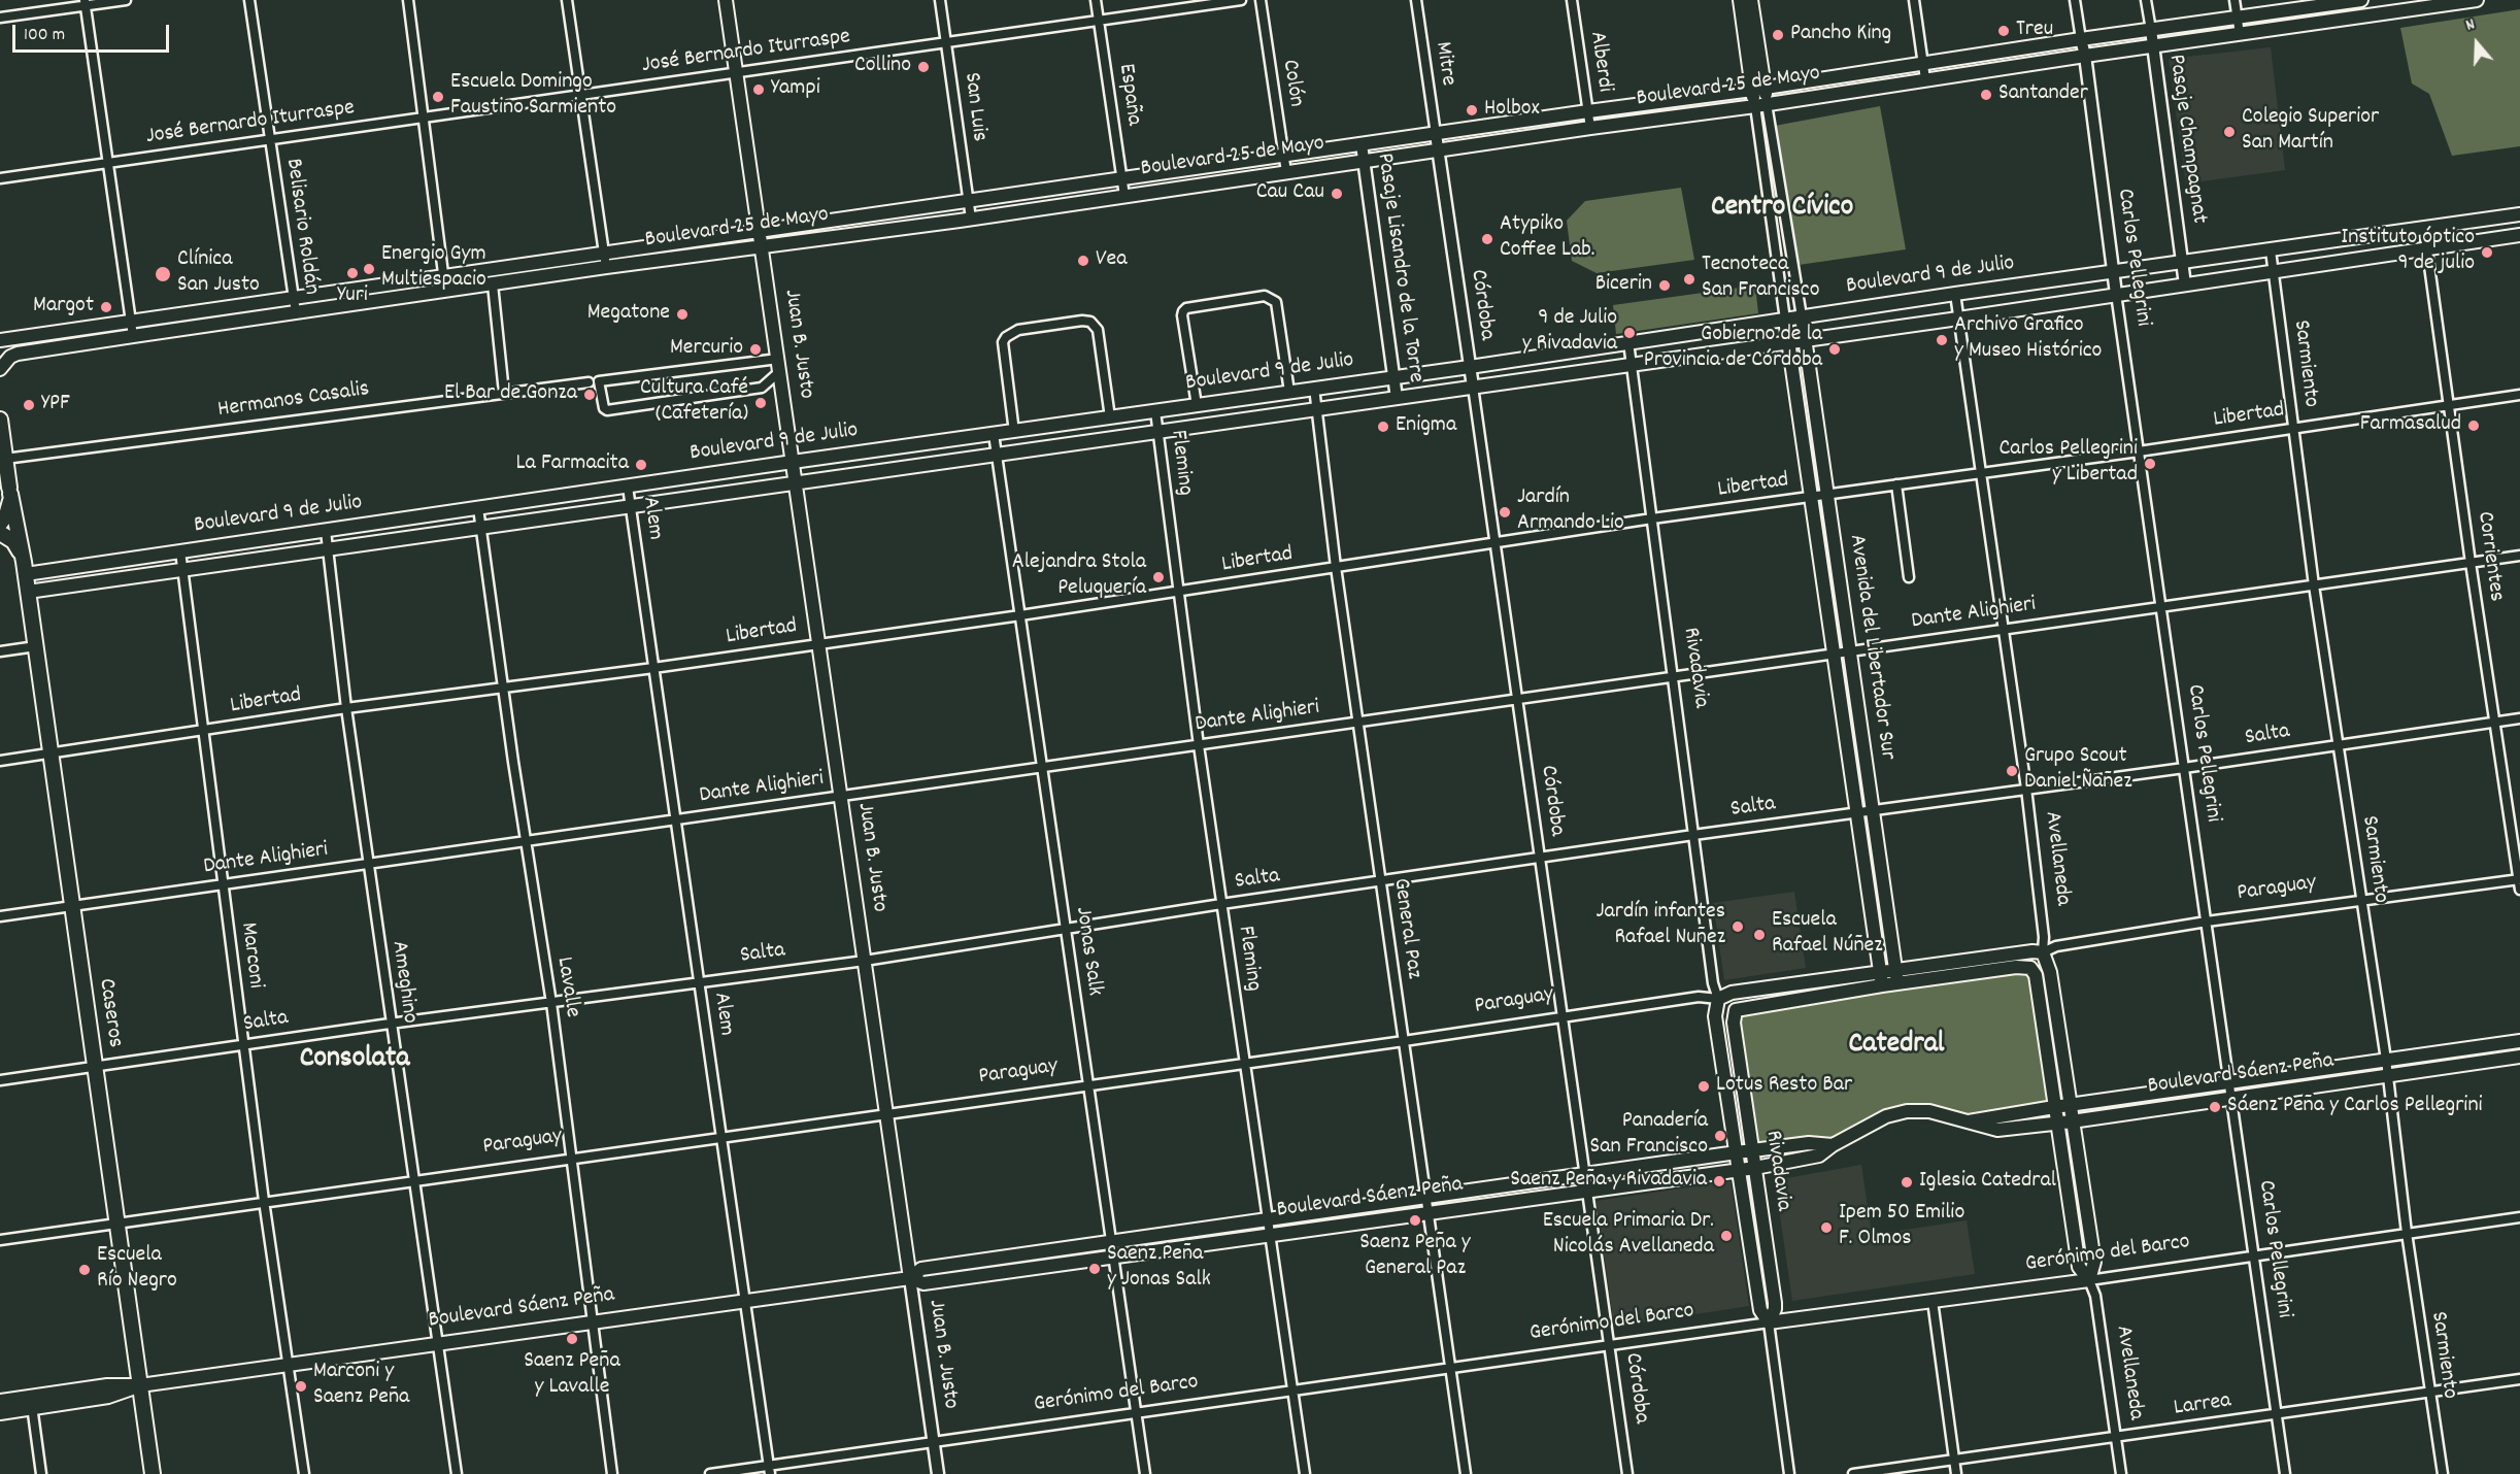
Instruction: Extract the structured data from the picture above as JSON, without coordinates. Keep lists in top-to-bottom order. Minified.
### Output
{"streets":{"main road":["Boulevard 25 de Mayo","Boulevard 9 de Julio","Juan B. Justo","Avenida del Libertador Sur","Rivadavia","Avellaneda","Paraguay","Caseros","Boulevard Sáenz Peña","Gerónimo del Barco"],"street":["José Bernardo Iturraspe","Alberdi","Mitre","Colón","España","San Luis","Pasaje Champagnat","Belisario Roldán","Carlos Pellegrini","Pasaje Lisandro de la Torre","Córdoba","Sarmiento","Hermanos Casalis","Libertad","Fleming","Alem","Corrientes","Dante Alighieri","Salta","General Paz","Jonas Salk","Marconi","Ameghino","Lavalle","Larrea"]},"crossings":[["José Bernardo Iturraspe","España"],["José Bernardo Iturraspe","San Luis"],["José Bernardo Iturraspe","Belisario Roldán"],["José Bernardo Iturraspe","Juan B. Justo"],["Alberdi","Boulevard 25 de Mayo"],["Mitre","Boulevard 25 de Mayo"],["Mitre","Córdoba"],["Colón","Boulevard 25 de Mayo"],["Boulevard 25 de Mayo","España"],["Boulevard 25 de Mayo","San Luis"],["Boulevard 25 de Mayo","Pasaje Champagnat"],["Boulevard 25 de Mayo","Belisario Roldán"],["Boulevard 25 de Mayo","Carlos Pellegrini"],["Boulevard 25 de Mayo","Pasaje Lisandro de la Torre"],["Boulevard 25 de Mayo","Córdoba"],["Boulevard 25 de Mayo","Juan B. Justo"],["Pasaje Champagnat","Boulevard 9 de Julio"],["Carlos Pellegrini","Boulevard 9 de Julio"],["Carlos Pellegrini","Libertad"],["Carlos Pellegrini","Dante Alighieri"],["Carlos Pellegrini","Salta"],["Carlos Pellegrini","Paraguay"],["Carlos Pellegrini","Boulevard Sáenz Peña"],["Carlos Pellegrini","Gerónimo del Barco"],["Carlos Pellegrini","Larrea"],["Pasaje Lisandro de la Torre","Boulevard 9 de Julio"],["Boulevard 9 de Julio","Córdoba"],["Boulevard 9 de Julio","Juan B. Justo"],["Boulevard 9 de Julio","Sarmiento"],["Boulevard 9 de Julio","Fleming"],["Boulevard 9 de Julio","Alem"],["Boulevard 9 de Julio","Corrientes"],["Boulevard 9 de Julio","Avenida del Libertador Sur"],["Boulevard 9 de Julio","Rivadavia"],["Boulevard 9 de Julio","Avellaneda"],["Boulevard 9 de Julio","General Paz"],["Boulevard 9 de Julio","Jonas Salk"],["Boulevard 9 de Julio","Marconi"],["Boulevard 9 de Julio","Ameghino"],["Boulevard 9 de Julio","Lavalle"],["Boulevard 9 de Julio","Caseros"],["Córdoba","Libertad"],["Córdoba","Dante Alighieri"],["Córdoba","Salta"],["Córdoba","Paraguay"],["Córdoba","Boulevard Sáenz Peña"],["Córdoba","Gerónimo del Barco"],["Juan B. Justo","Libertad"],["Juan B. Justo","Dante Alighieri"],["Juan B. Justo","Salta"],["Juan B. Justo","Paraguay"],["Juan B. Justo","Boulevard Sáenz Peña"],["Juan B. Justo","Gerónimo del Barco"],["Sarmiento","Libertad"],["Sarmiento","Dante Alighieri"],["Sarmiento","Salta"],["Sarmiento","Paraguay"],["Sarmiento","Boulevard Sáenz Peña"],["Sarmiento","Gerónimo del Barco"],["Sarmiento","Larrea"],["Hermanos Casalis","Caseros"],["Libertad","Fleming"],["Libertad","Alem"],["Libertad","Corrientes"],["Libertad","Avenida del Libertador Sur"],["Libertad","Rivadavia"],["Libertad","Avellaneda"],["Libertad","General Paz"],["Libertad","Jonas Salk"],["Libertad","Marconi"],["Libertad","Ameghino"],["Libertad","Lavalle"],["Libertad","Caseros"],["Fleming","Dante Alighieri"],["Fleming","Salta"],["Fleming","Paraguay"],["Fleming","Boulevard Sáenz Peña"],["Fleming","Gerónimo del Barco"],["Alem","Dante Alighieri"],["Alem","Salta"],["Alem","Paraguay"],["Alem","Boulevard Sáenz Peña"],["Alem","Gerónimo del Barco"],["Corrientes","Dante Alighieri"],["Corrientes","Salta"],["Corrientes","Paraguay"],["Dante Alighieri","Avenida del Libertador Sur"],["Dante Alighieri","Rivadavia"],["Dante Alighieri","Avellaneda"],["Dante Alighieri","General Paz"],["Dante Alighieri","Jonas Salk"],["Dante Alighieri","Marconi"],["Dante Alighieri","Ameghino"],["Dante Alighieri","Lavalle"],["Dante Alighieri","Caseros"],["Avenida del Libertador Sur","Salta"],["Avenida del Libertador Sur","Paraguay"],["Rivadavia","Salta"],["Rivadavia","Paraguay"],["Rivadavia","Boulevard Sáenz Peña"],["Rivadavia","Gerónimo del Barco"],["Salta","Avellaneda"],["Salta","General Paz"],["Salta","Jonas Salk"],["Salta","Marconi"],["Salta","Ameghino"],["Salta","Lavalle"],["Salta","Caseros"],["Avellaneda","Paraguay"],["Avellaneda","Boulevard Sáenz Peña"],["Avellaneda","Gerónimo del Barco"],["Avellaneda","Larrea"],["Paraguay","General Paz"],["Paraguay","Jonas Salk"],["Paraguay","Marconi"],["Paraguay","Ameghino"],["Paraguay","Lavalle"],["Paraguay","Caseros"],["General Paz","Boulevard Sáenz Peña"],["General Paz","Gerónimo del Barco"],["Jonas Salk","Boulevard Sáenz Peña"],["Jonas Salk","Gerónimo del Barco"],["Marconi","Boulevard Sáenz Peña"],["Ameghino","Boulevard Sáenz Peña"],["Lavalle","Boulevard Sáenz Peña"],["Caseros","Boulevard Sáenz Peña"]],"districts":["Centro Cívico","Catedral","Consolata"],"places":["Treu","Pancho King","Collino","Yampi","Santander","Escuela Domingo Faustino Sarmiento","Holbox","Colegio Superior San Martín","Cau Cau","Atypiko Coffee Lab.","Instituto óptico 9 de julio","Vea","Energio Gym Multiespacio","Yuri","Clínica San Justo","Tecnoteca San Francisco","Bicerin","Margot","Megatone","9 de Julio y Rivadavia","Archivo Grafico y Museo Histórico","Mercurio","Gobierno de la Provincia de Córdoba","El Bar de Gonza","Cultura Café (Cafetería)","YPF","Farmasalud","Enigma","Carlos Pellegrini y Libertad","La Farmacita","Jardín Armando Lio","Alejandra Stola Peluquería","Grupo Scout Daniel Ñañez","Jardín infantes Rafael Nuñez","Escuela Rafael Núñez","Lotus Resto Bar","Sáenz Peña y Carlos Pellegrini","Panadería San Francisco","Saenz Peña y Rivadavia","Iglesia Catedral","Saenz Peña y General Paz","Ipem 50 Emilio F. Olmos","Escuela Primaria Dr. Nicolás Avellaneda","Saenz Peña y Jonas Salk","Escuela Río Negro","Saenz Peña y Lavalle","Marconi y Saenz Peña"],"scale_bar":"100 m","north":"top"}
